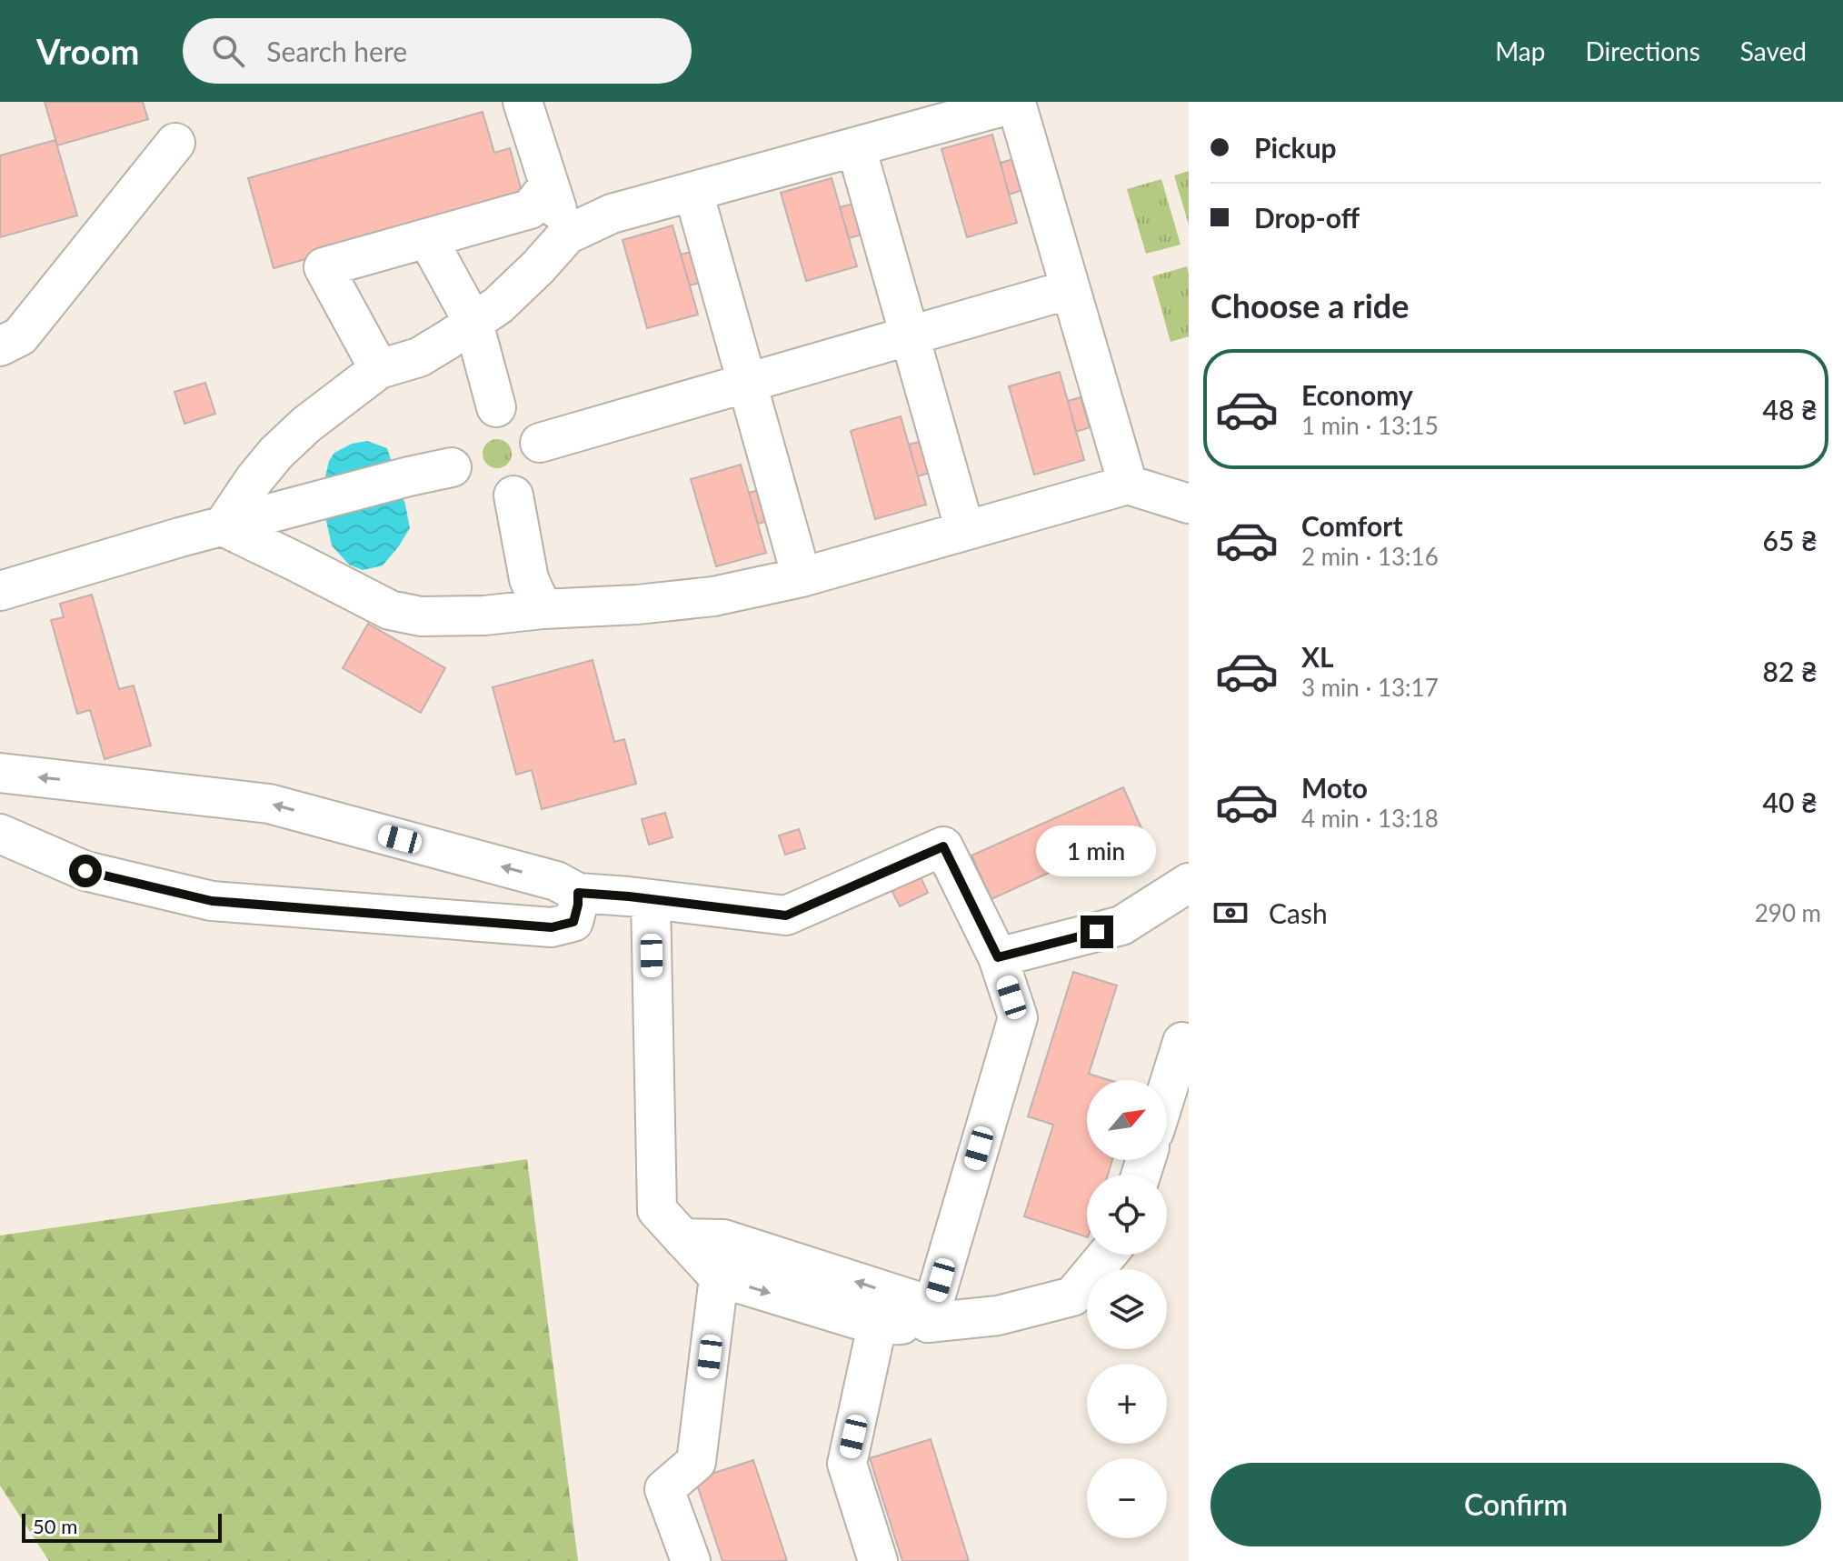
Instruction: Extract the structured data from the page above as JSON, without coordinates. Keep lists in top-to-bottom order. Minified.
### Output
{"scale_bar":"50 m","north":"top right","page":{"header":"Vroom","search":"Search here","nav":["Map","Directions","Saved"],"banner":["Pickup","Drop-off"],"heading":"Choose a ride","list":[{"name":"Economy","note":"1 min · 13:15","value":"48 ₴"},{"name":"Comfort","note":"2 min · 13:16","value":"65 ₴"},{"name":"XL","note":"3 min · 13:17","value":"82 ₴"},{"name":"Moto","note":"4 min · 13:18","value":"40 ₴"}],"bubble":"1 min","pay":["Cash","290 m"],"map_buttons":["+","−"],"buttons":"Confirm","scale":"50 m"}}
